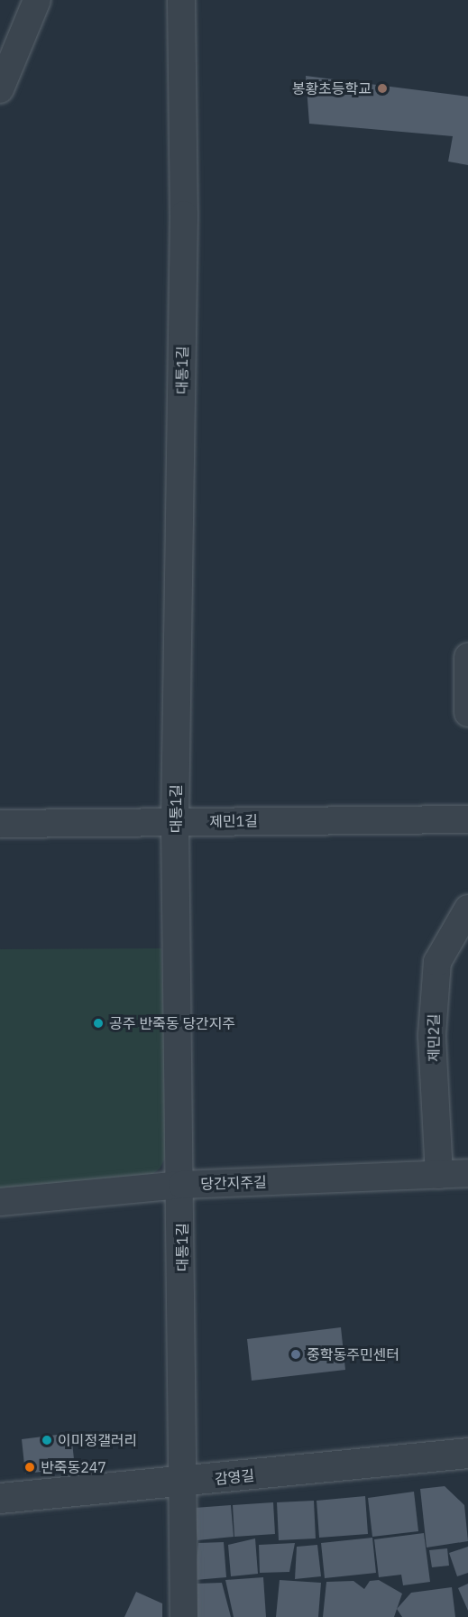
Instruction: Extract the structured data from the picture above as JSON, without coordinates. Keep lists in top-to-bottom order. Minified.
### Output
{"streets":{"street":["대통1길","제민1길","제민2길","당간지주길","감영길"]},"crossings":[["대통1길","제민1길"],["대통1길","당간지주길"],["대통1길","감영길"],["제민2길","당간지주길"]],"places":["봉황초등학교","공주 반죽동 당간지주","중학동주민센터","이미정갤러리","반죽동247"]}
